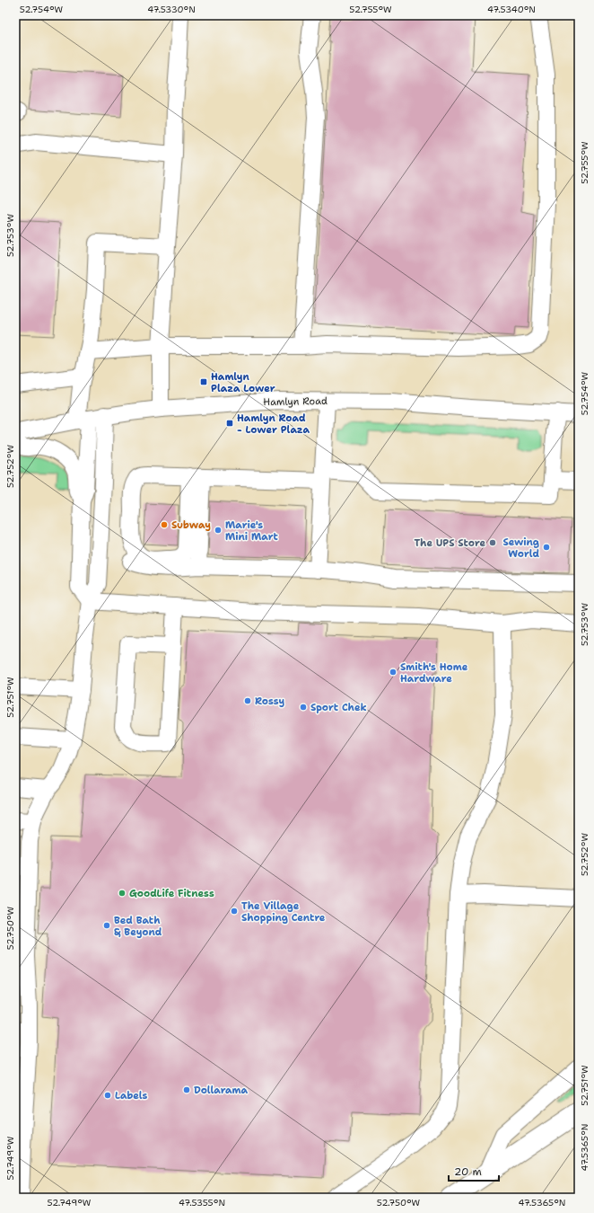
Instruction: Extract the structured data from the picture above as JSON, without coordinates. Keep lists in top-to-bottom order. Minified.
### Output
{"streets":{"street":["Hamlyn Road"]},"places":{"transit":["Hamlyn Plaza Lower","Hamlyn Road - Lower Plaza"],"other":["Subway","Marie's Mini Mart","The UPS Store","Sewing World","Smith's Home Hardware","Rossy","Sport Chek","GoodLife Fitness","The Village Shopping Centre","Bed Bath & Beyond","Dollarama","Labels"]},"scale_bar":"20 m","coordinates":["52.754°W","47.5330°N","52.755°W","47.5340°N","52.753°W","52.752°W","52.751°W","52.750°W","47.5365°N","52.749°W","47.5355°N"]}
